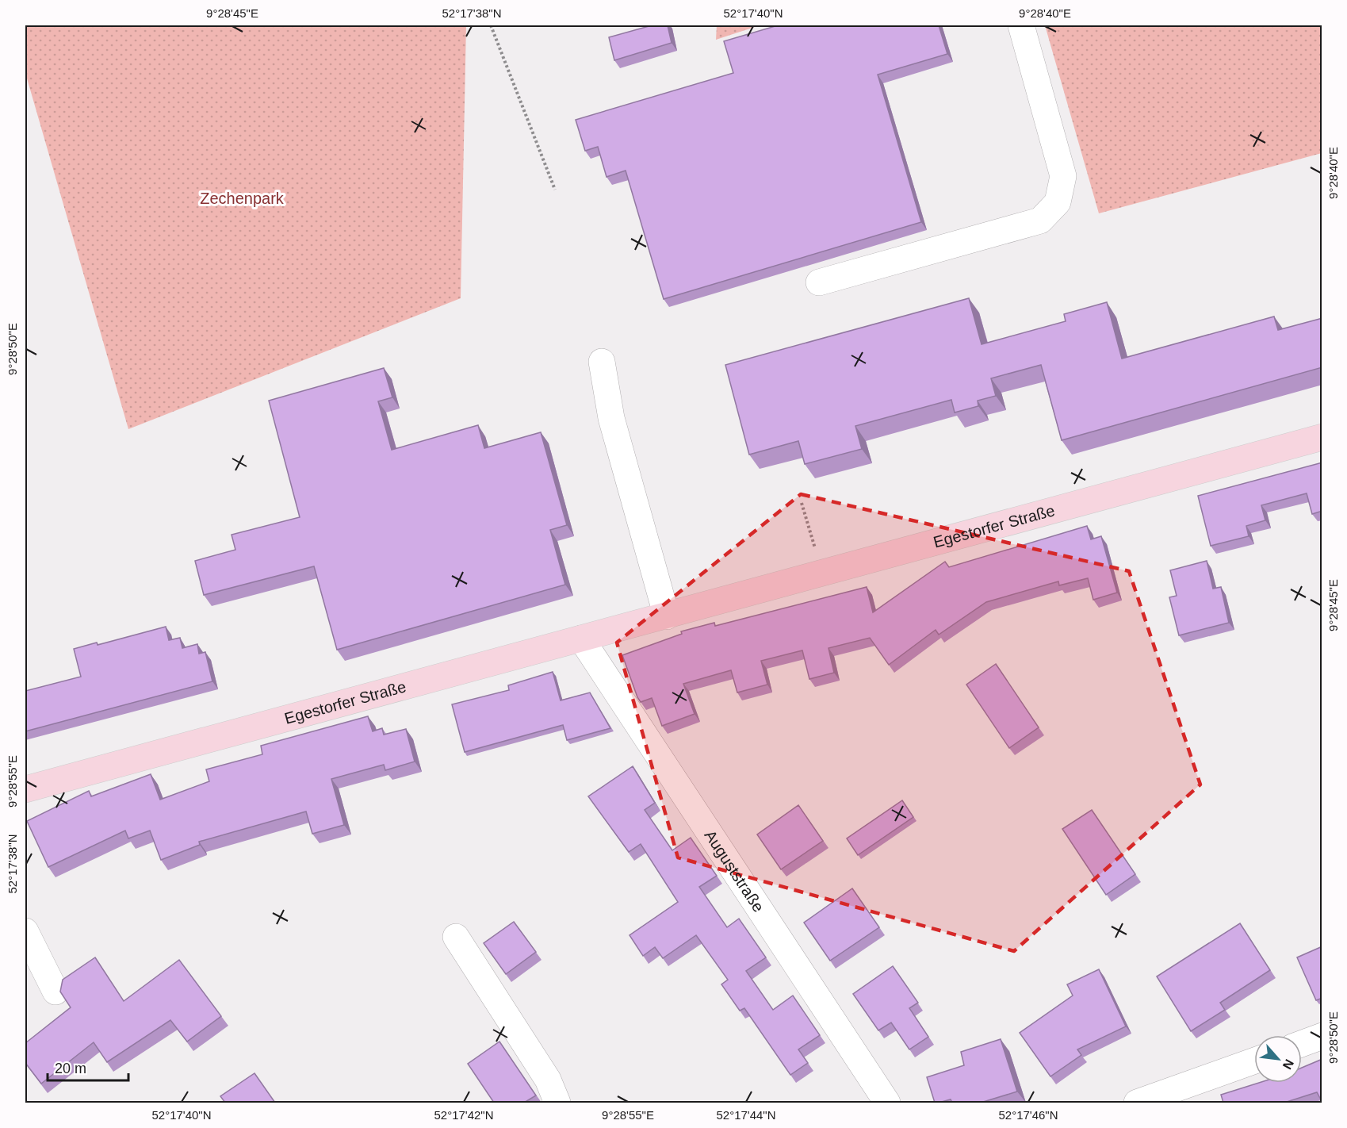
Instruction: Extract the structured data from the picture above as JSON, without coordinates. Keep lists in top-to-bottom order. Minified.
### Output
{"streets":{"main road":["Egestorfer Straße"],"street":["Auguststraße"]},"crossings":[["Egestorfer Straße","Auguststraße"]],"parks":["Zechenpark"],"scale_bar":"20 m","north":"bottom right","coordinates":["9°28'45\"E","52°17'38\"N","52°17'40\"N","9°28'40\"E","9°28'50\"E","9°28'55\"E","52°17'42\"N","52°17'44\"N","52°17'46\"N"]}
